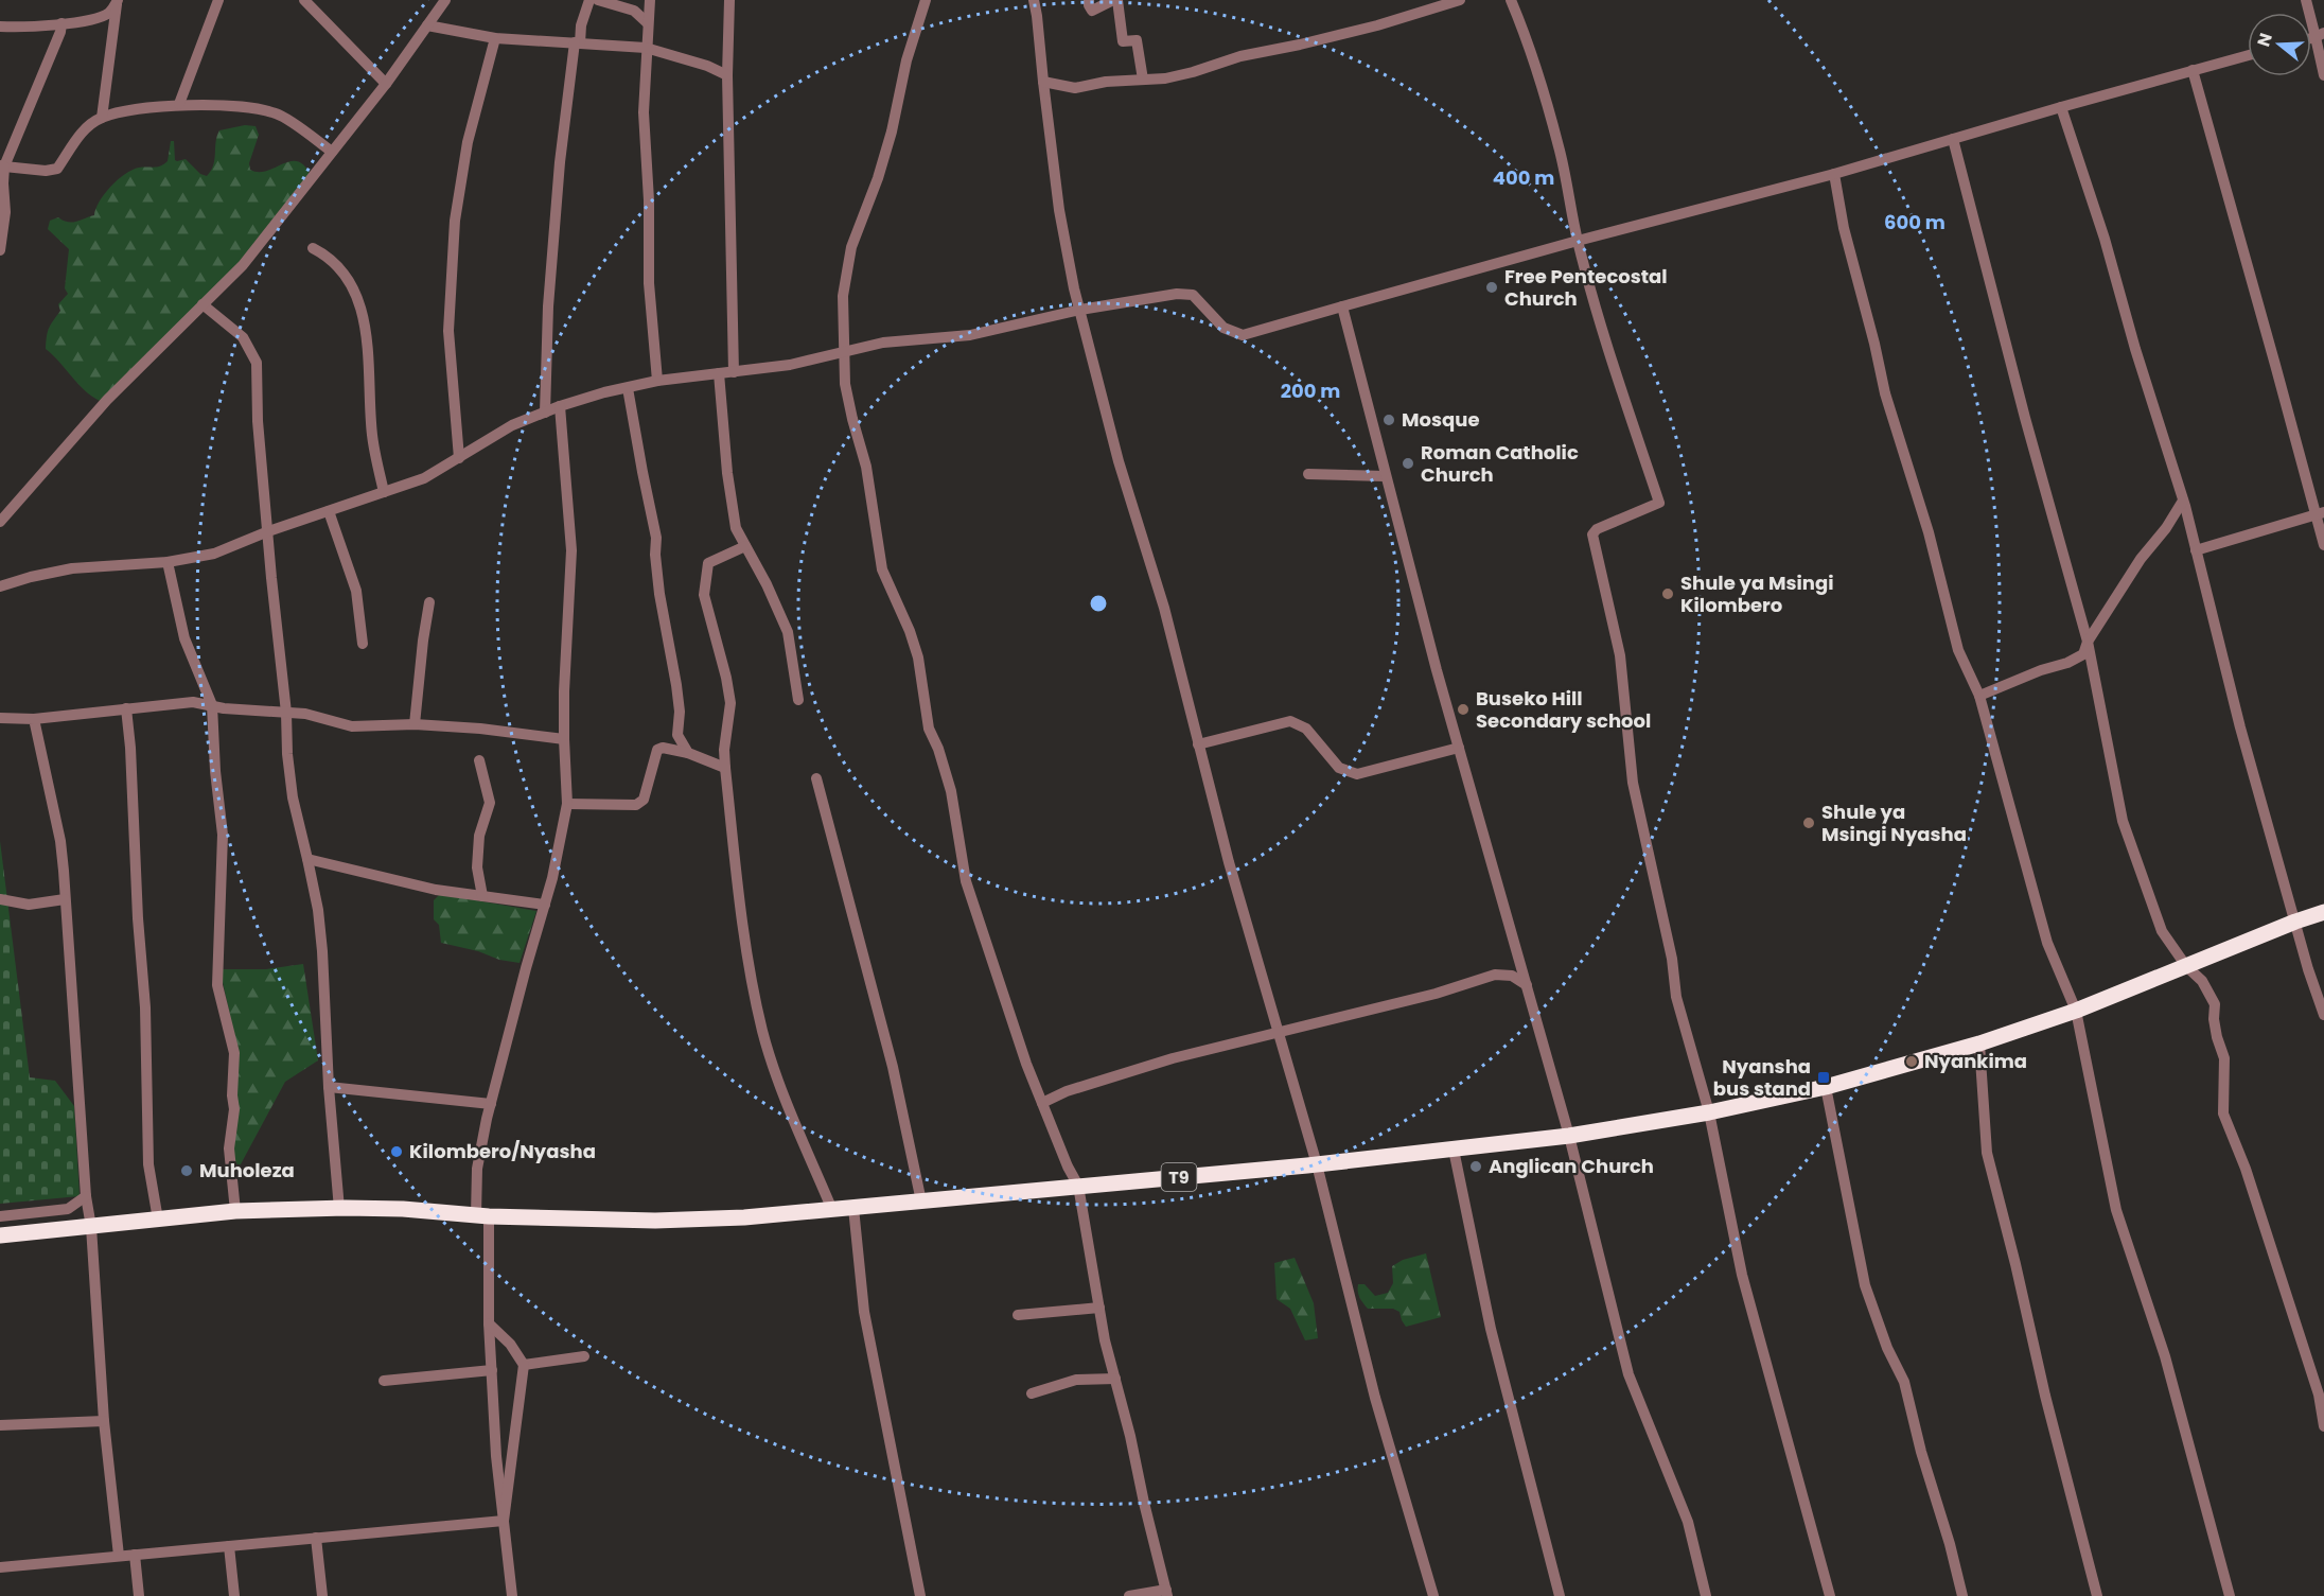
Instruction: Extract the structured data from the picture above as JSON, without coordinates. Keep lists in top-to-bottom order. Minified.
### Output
{"streets":{"highway":["T9"]},"places":{"other":["Free Pentecostal Church","Mosque","Roman Catholic Church","Shule ya Msingi Kilombero","Buseko Hill Secondary school","Shule ya Msingi Nyasha","Nyankima","Kilombero/Nyasha","Anglican Church","Muholeza"],"transit":["Nyansha bus stand"]},"north":"left","rings":["400 m","600 m","200 m"]}
